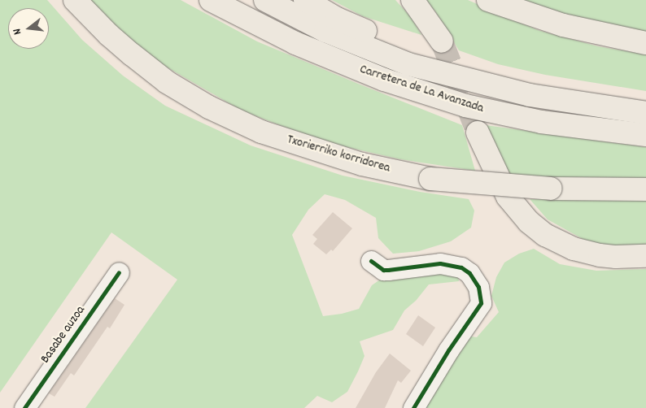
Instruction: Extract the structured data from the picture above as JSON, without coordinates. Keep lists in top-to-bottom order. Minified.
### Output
{"streets":{"highway":["Carretera de La Avanzada","Txorierriko korridorea"],"street":["Basabe auzoa"]},"north":"left"}
